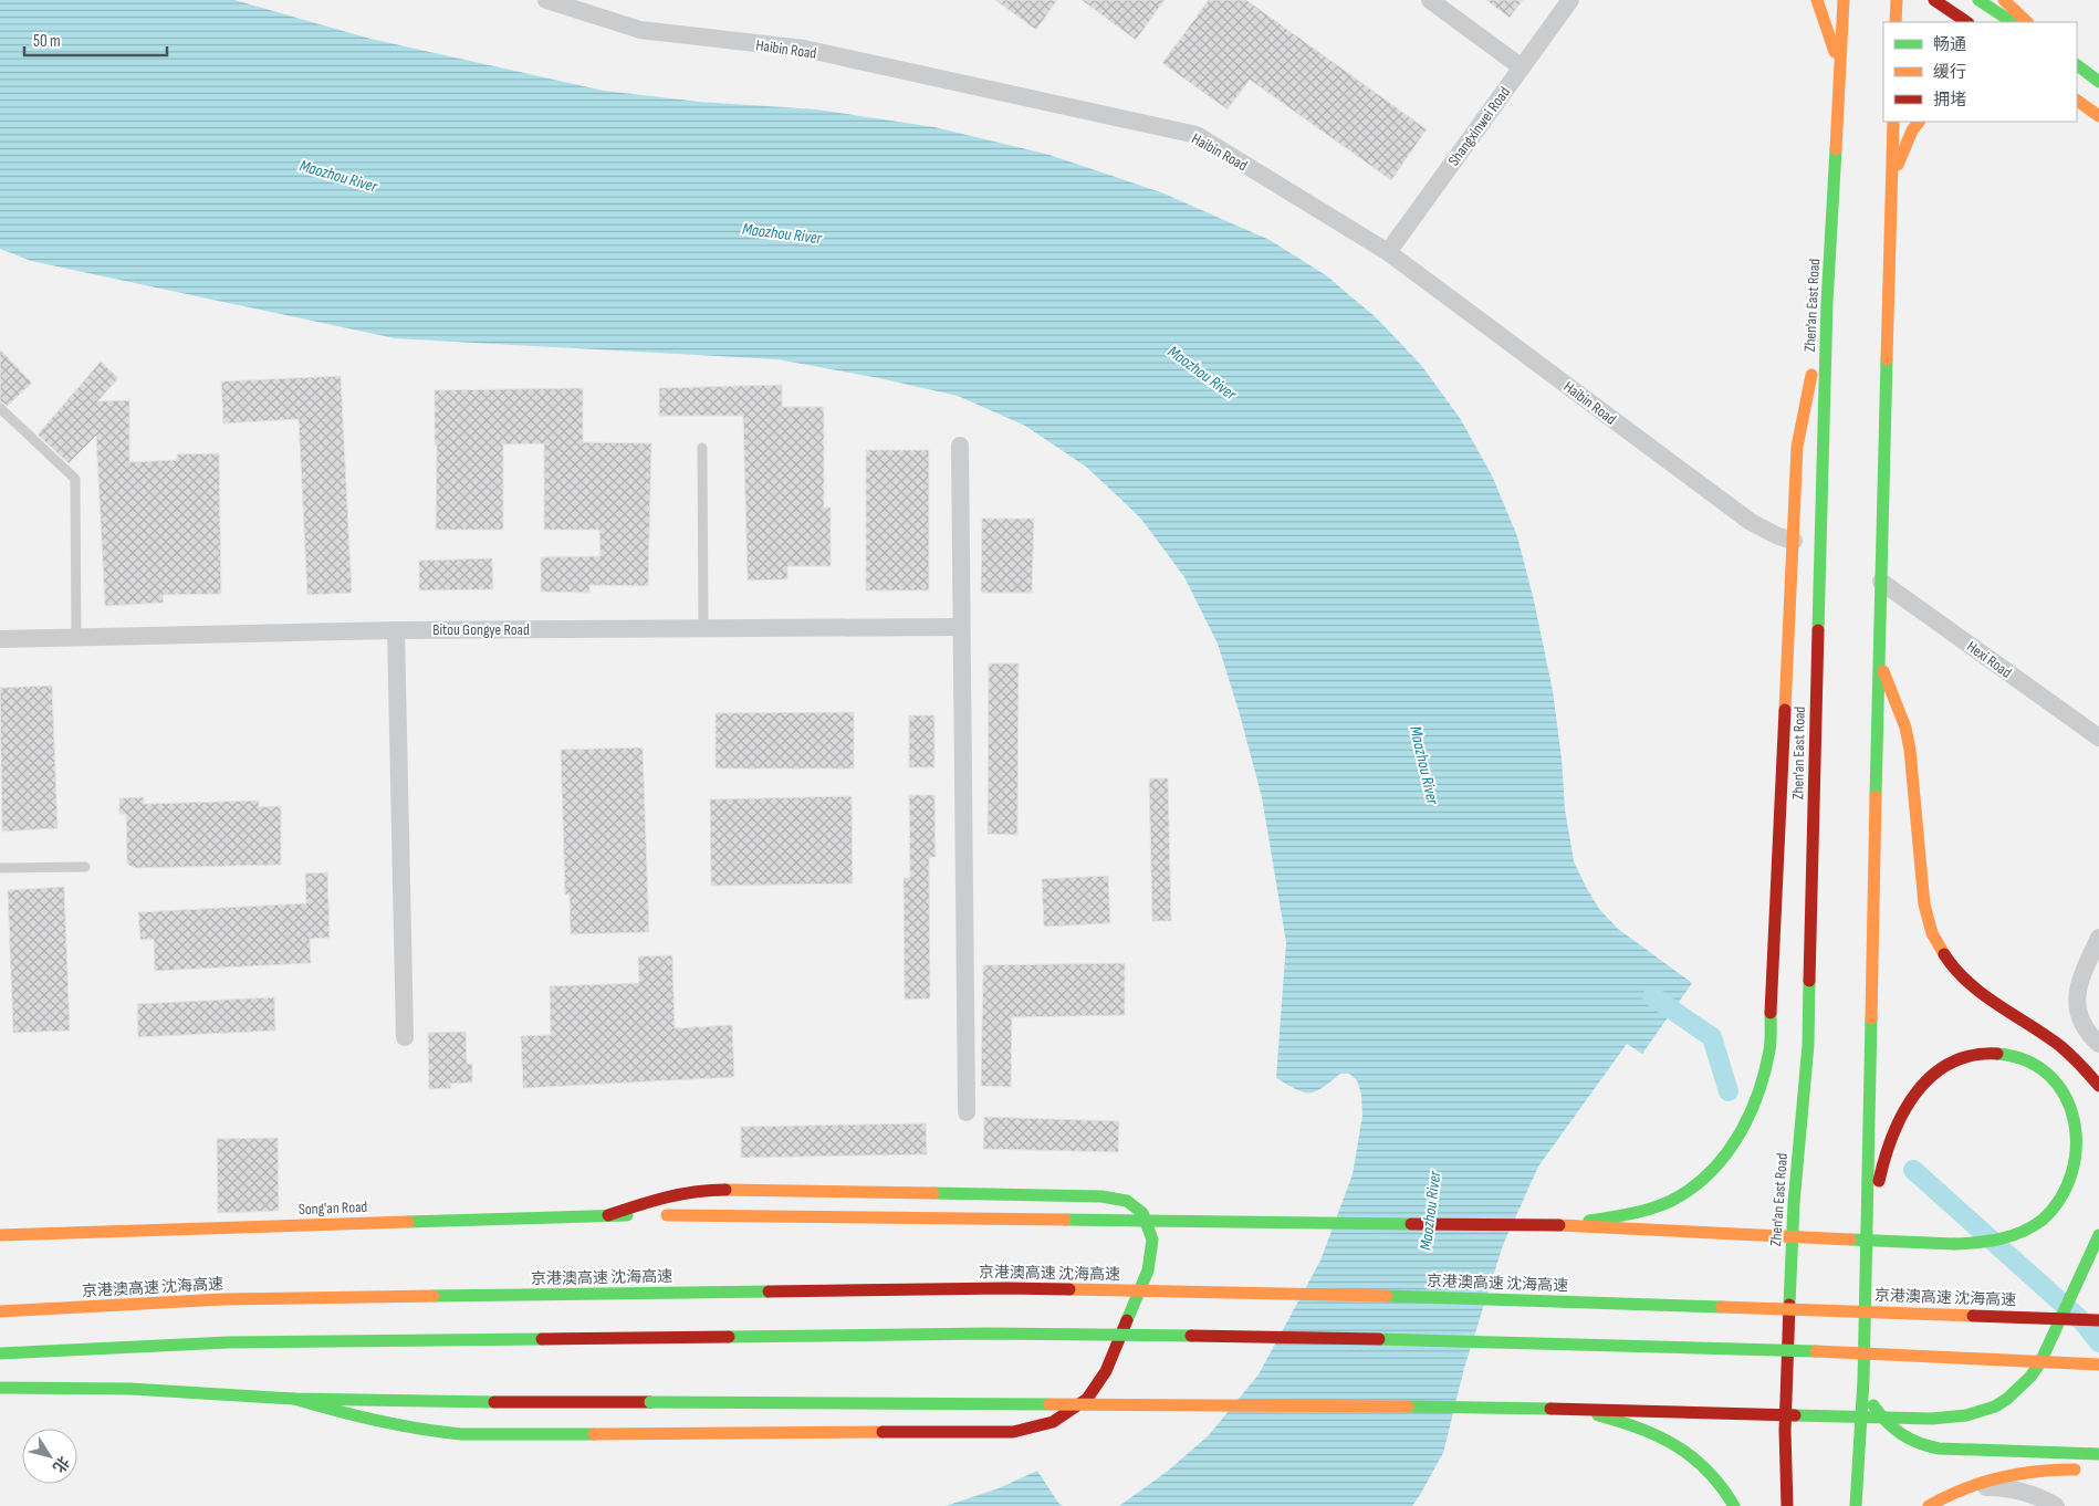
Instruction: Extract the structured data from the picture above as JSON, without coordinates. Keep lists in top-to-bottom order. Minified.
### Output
{"streets":{"main road":["Zhen'an East Road","Song'an Road","京港澳高速 沈海高速"],"street":["Haibin Road","Shangxinwei Road","Bitou Gongye Road","Hexi Road"]},"crossings":[["Haibin Road","Shangxinwei Road"]],"water":["Maozhou River"],"legend":["畅通","缓行","拥堵"],"scale_bar":"50 m","north":"bottom right"}
